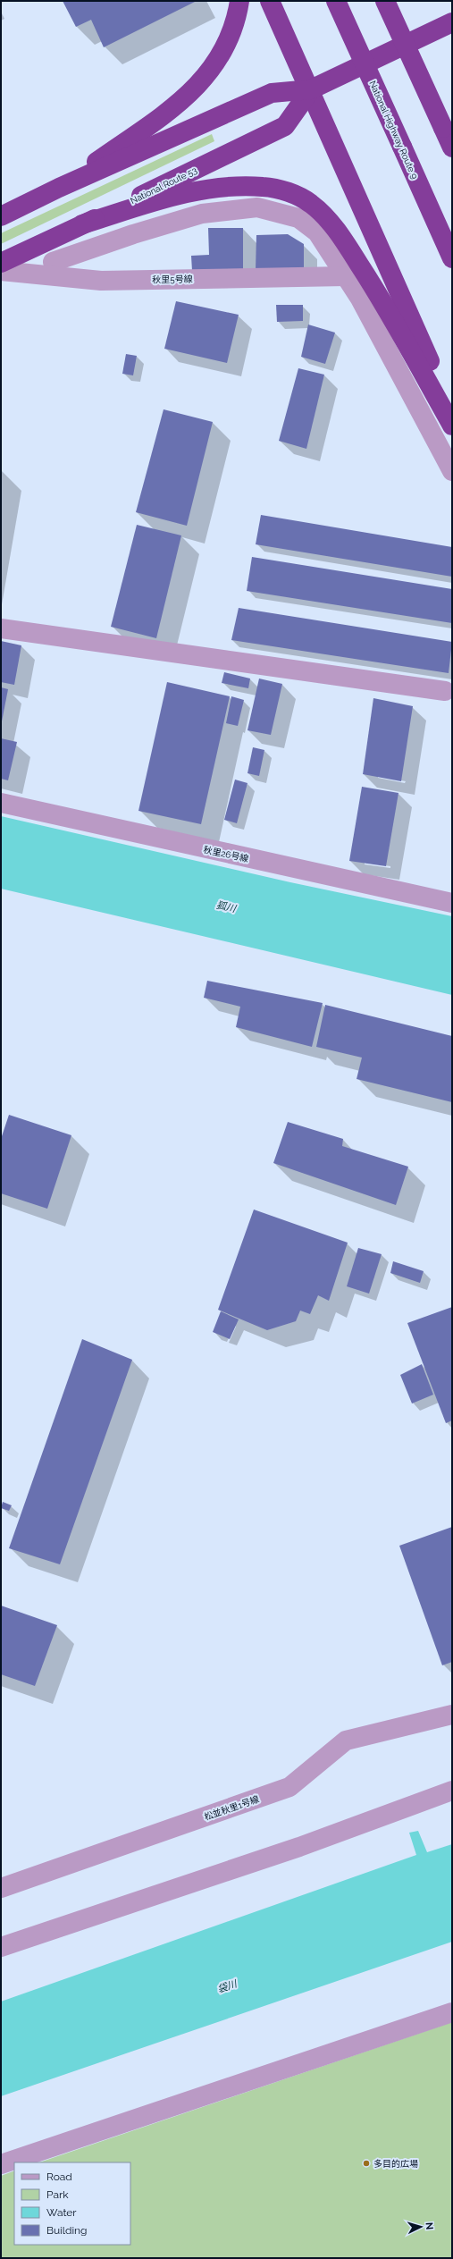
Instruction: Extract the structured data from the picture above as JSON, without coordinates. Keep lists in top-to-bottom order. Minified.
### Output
{"streets":{"highway":["National Highway Route 9","National Route 53"],"street":["秋里5号線","秋里26号線","松並秋里1号線"]},"water":["狐川","袋川"],"places":["多目的広場"],"legend":["Road","Park","Water","Building"],"north":"right"}
